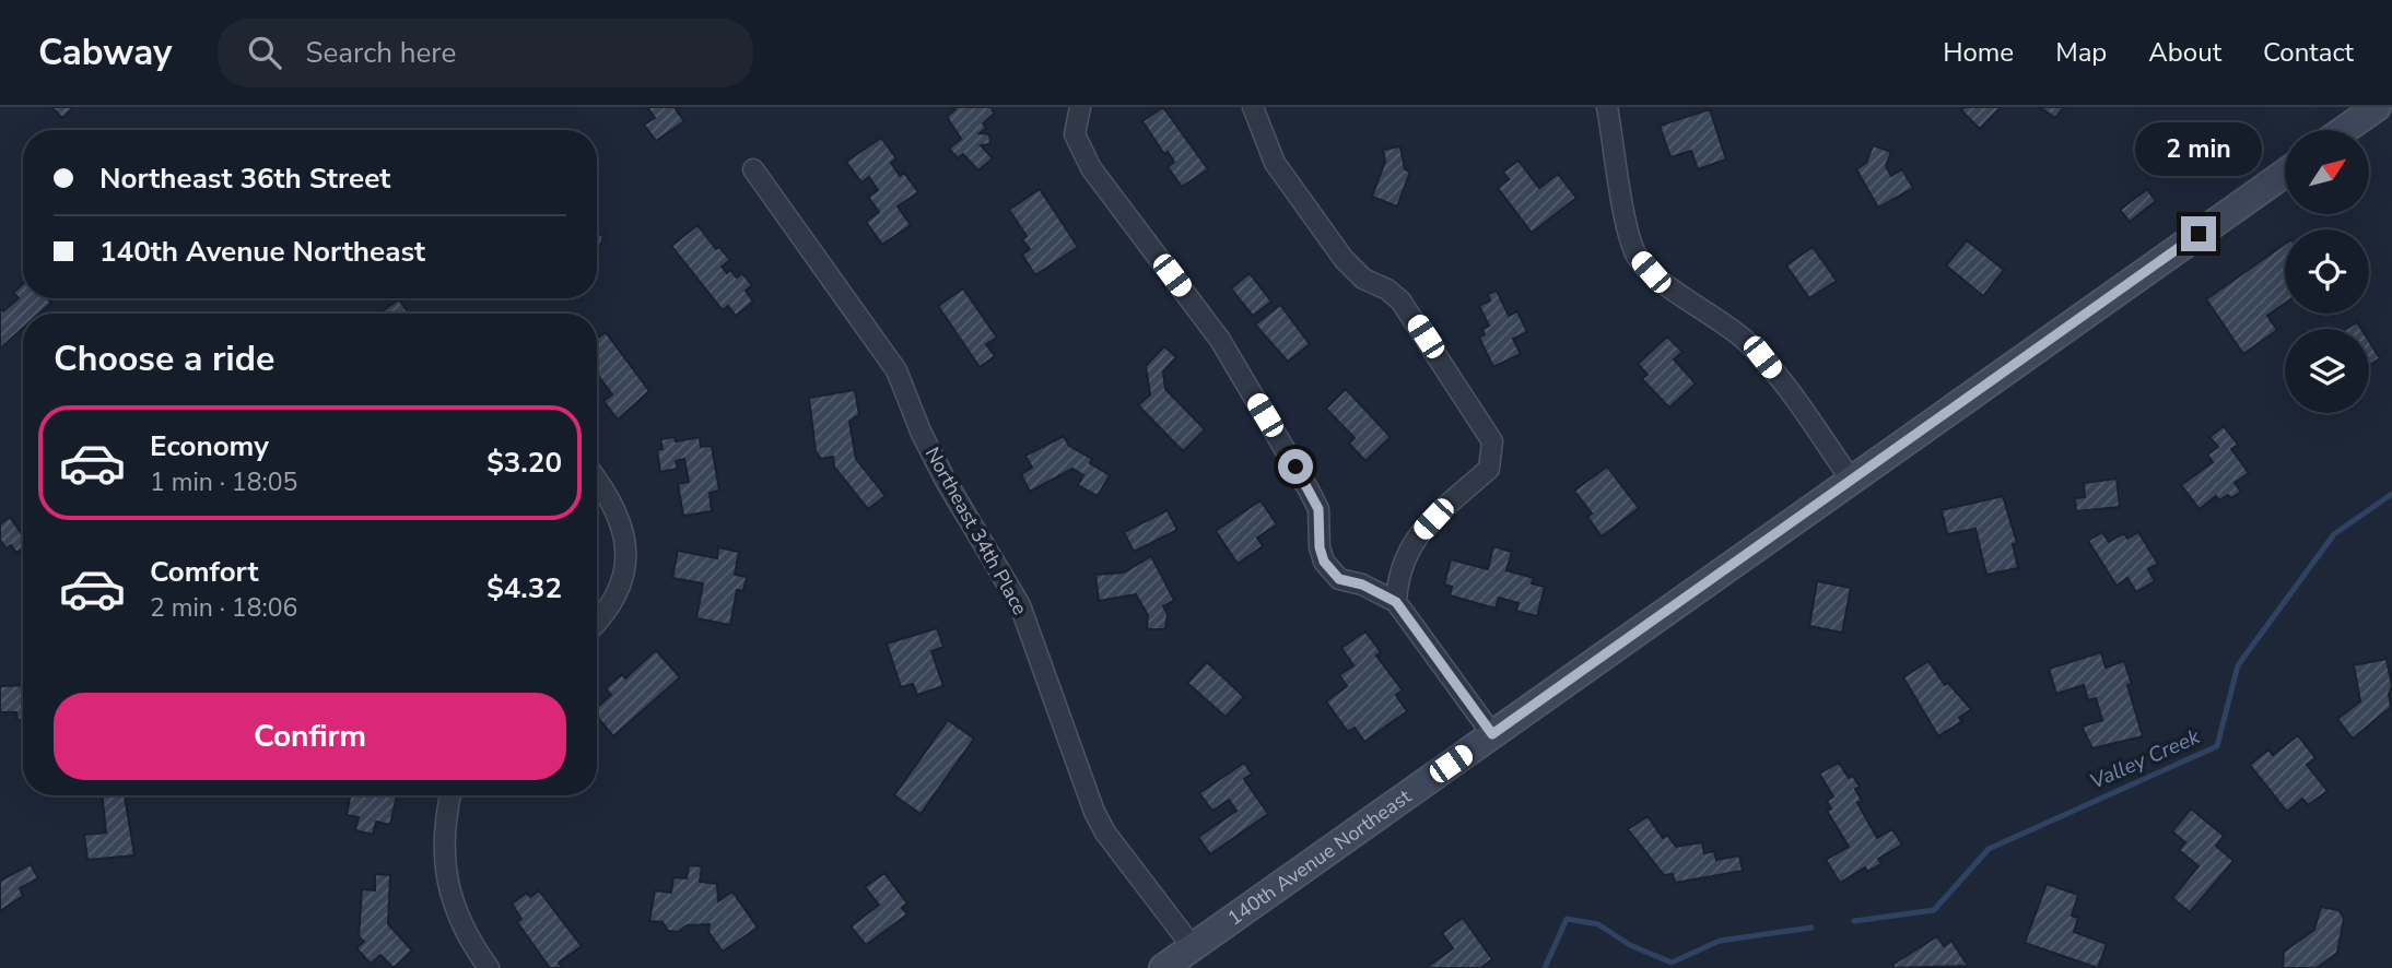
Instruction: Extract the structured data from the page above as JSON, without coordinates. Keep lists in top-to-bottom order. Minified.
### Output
{"streets":{"street":["Northeast 34th Place","140th Avenue Northeast"]},"crossings":[["Northeast 34th Place","140th Avenue Northeast"]],"water":["Valley Creek"],"north":"top right","page":{"header":"Cabway","search":"Search here","nav":["Home","Map","About","Contact"],"bubble":"2 min","banner":["Northeast 36th Street","140th Avenue Northeast"],"heading":"Choose a ride","list":[{"name":"Economy","note":"1 min · 18:05","value":"$3.20"},{"name":"Comfort","note":"2 min · 18:06","value":"$4.32"}],"buttons":"Confirm"}}
